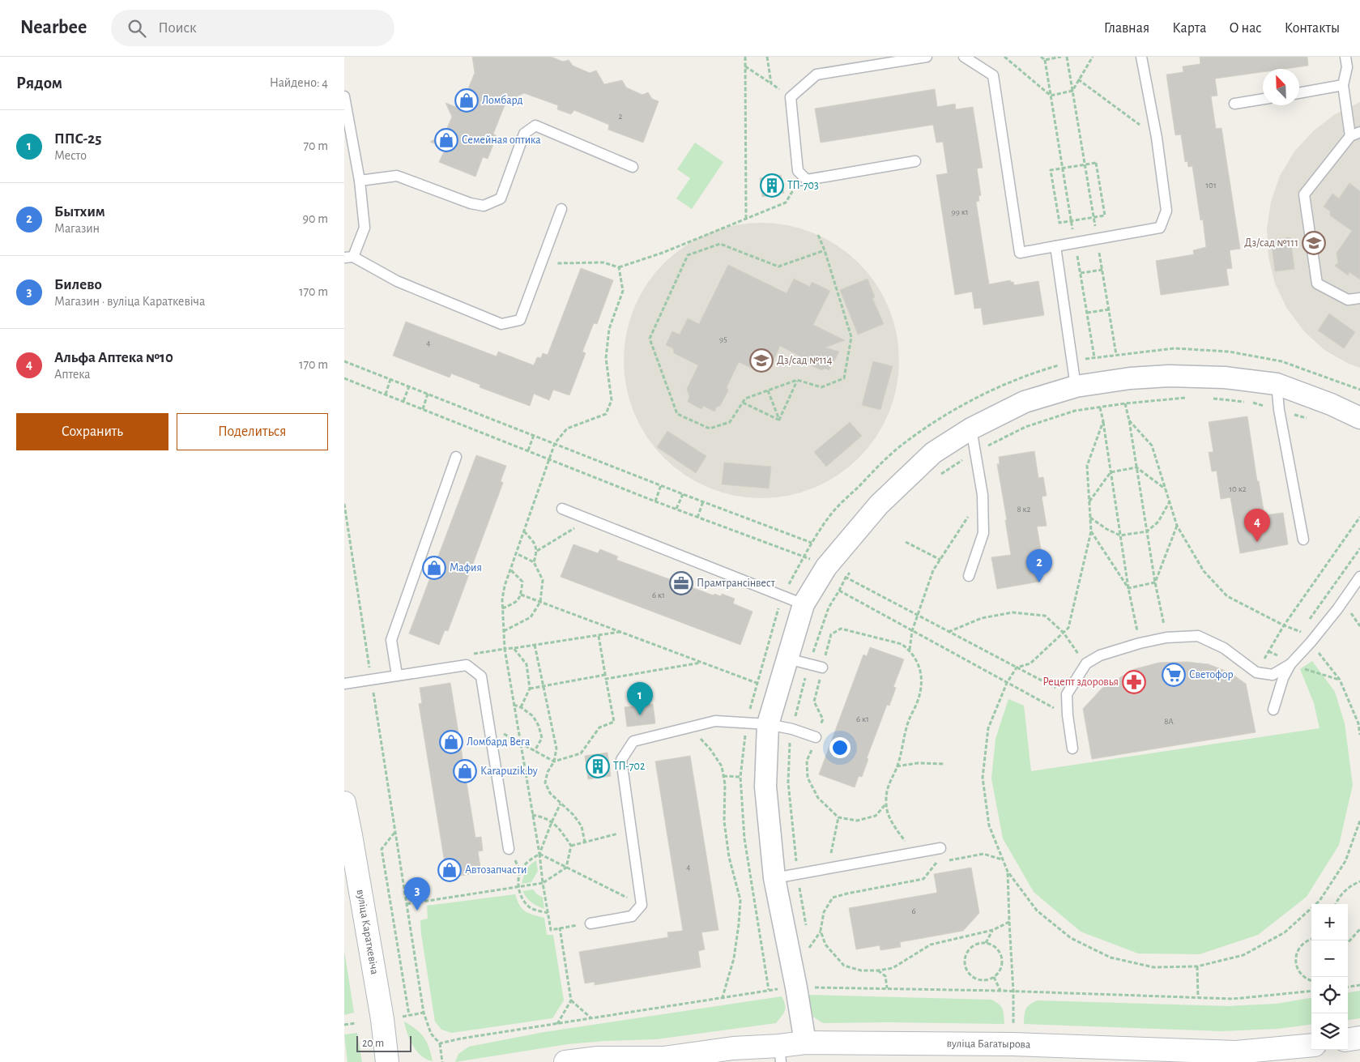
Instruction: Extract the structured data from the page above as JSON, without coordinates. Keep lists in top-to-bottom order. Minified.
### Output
{"streets":{"street":["вуліца Караткевіча","вуліца Багатырова"]},"places":{"shop":["Ломбард","Семейная оптика","Мафия","Ломбард Вега","Кarapuzik.by","Автозапчасти"],"building":["ТП-703","ТП-702"],"school or university":["Дз/сад №111","Дз/сад №114"],"office":["Прамтрансінвест"],"supermarket":["Светофор"],"pharmacy":["Рецепт здоровья"]},"house_numbers":["2","101","99 к1","95","4","10 к2","8 к2","6 к1","6 к1","8А","4","6"],"scale_bar":"20 m","north":"top left","page":{"header":"Nearbee","search":"Поиск","nav":["Главная","Карта","О нас","Контакты"],"heading":["Рядом","Найдено: 4"],"list":[{"mark":"1","name":"ППС-25","note":"Место","value":"70 m"},{"mark":"2","name":"Бытхим","note":"Магазин","value":"90 m"},{"mark":"3","name":"Билево","note":"Магазин · вуліца Караткевіча","value":"170 m"},{"mark":"4","name":"Альфа Аптека №10","note":"Аптека","value":"170 m"}],"buttons":["Сохранить","Поделиться"],"pins":["4","2","1","3"],"map_buttons":["+","−"],"scale":"20 m"}}
